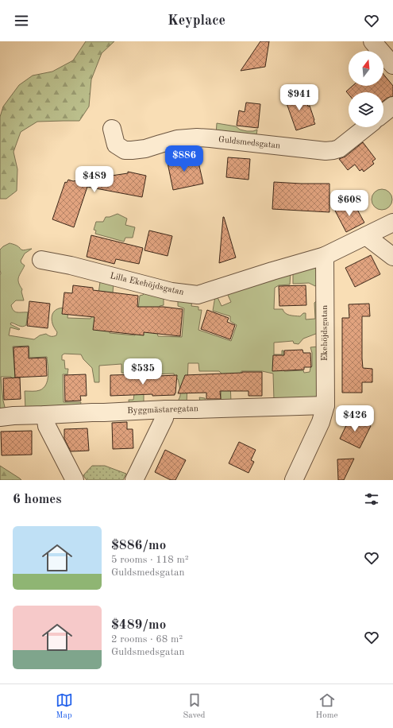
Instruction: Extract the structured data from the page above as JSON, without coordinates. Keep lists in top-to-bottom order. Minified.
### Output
{"streets":{"street":["Guldsmedsgatan","Lilla Ekehöjdsgatan","Ekehöjdsgatan","Byggmästaregatan"]},"crossings":[["Lilla Ekehöjdsgatan","Ekehöjdsgatan"],["Ekehöjdsgatan","Byggmästaregatan"]],"north":"top","page":{"header":"Keyplace","price":["$941","$886","$489","$608","$535","$426"],"heading":"6 homes","list":[{"name":"$886/mo","note":"5 rooms · 118 m² · Guldsmedsgatan"},{"name":"$489/mo","note":"2 rooms · 68 m² · Guldsmedsgatan"}],"tabs":["Map","Saved","Home"]}}
